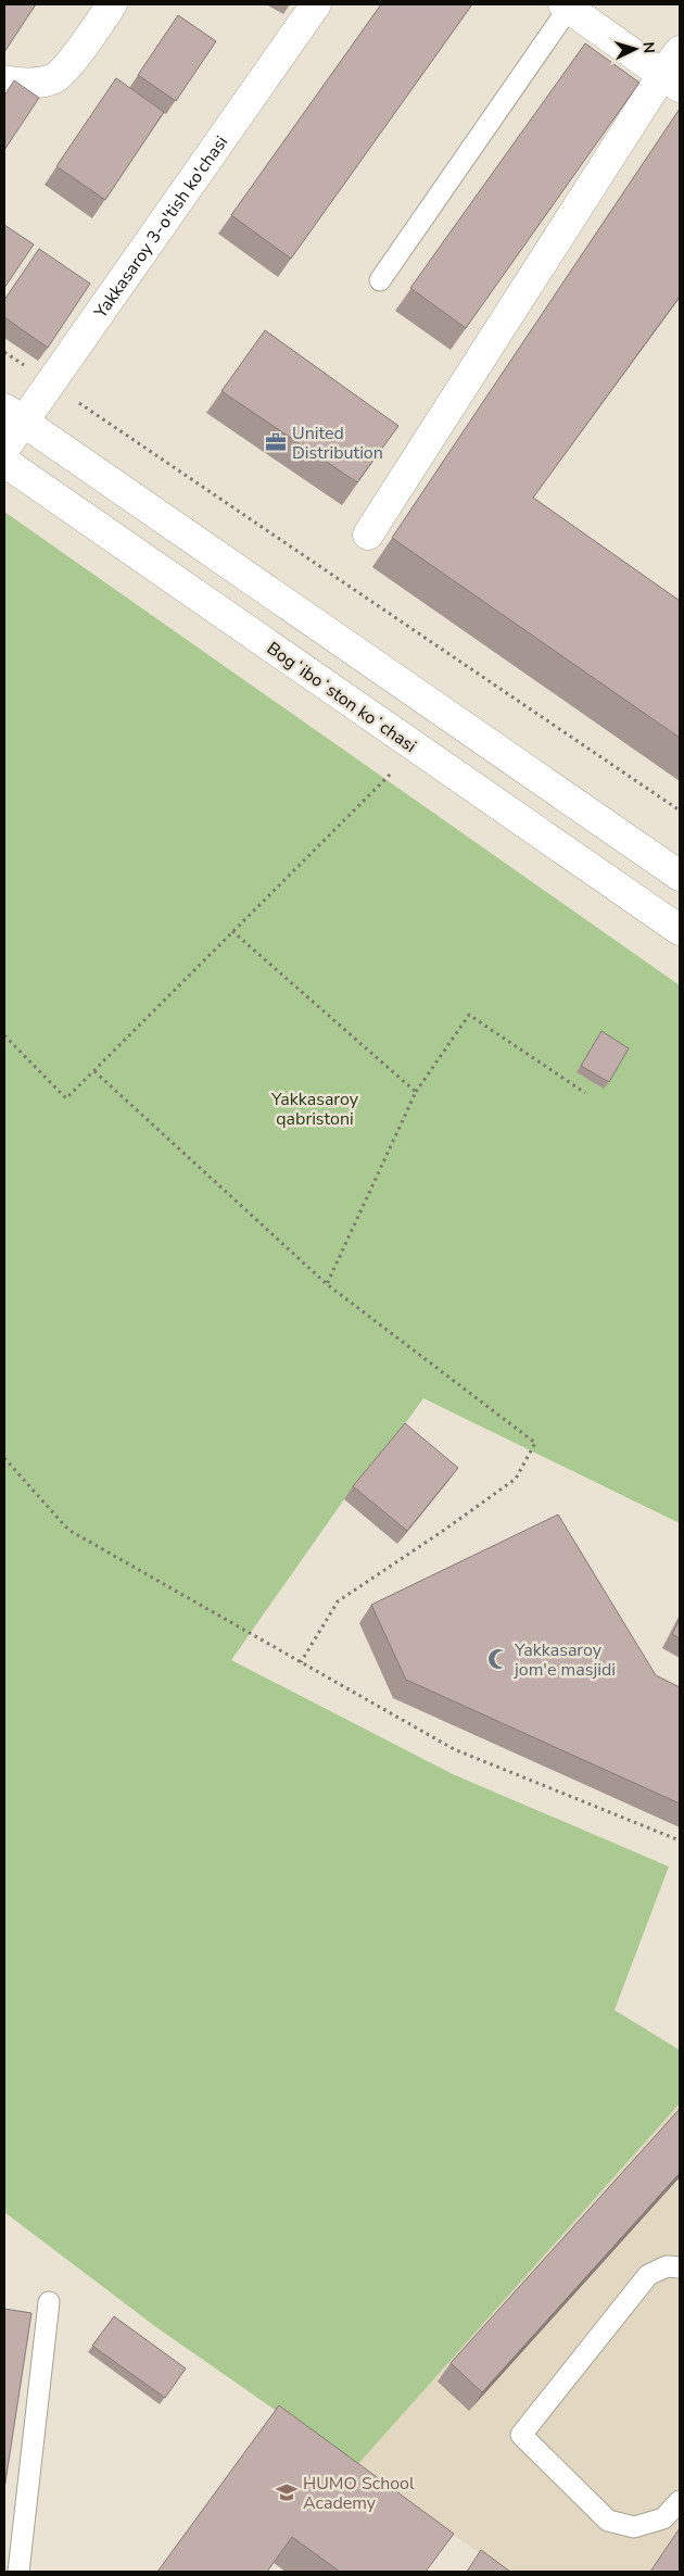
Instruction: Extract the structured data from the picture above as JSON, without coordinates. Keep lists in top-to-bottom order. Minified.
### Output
{"streets":{"street":["Yakkasaroy 3-o'tish ko'chasi","Bogʻiboʻston koʻchasi"]},"parks":["Yakkasaroy qabristoni"],"places":{"office":["United Distribution"],"mosque":["Yakkasaroy jom'e masjidi"],"school or university":["HUMO School Academy"]},"north":"right"}
